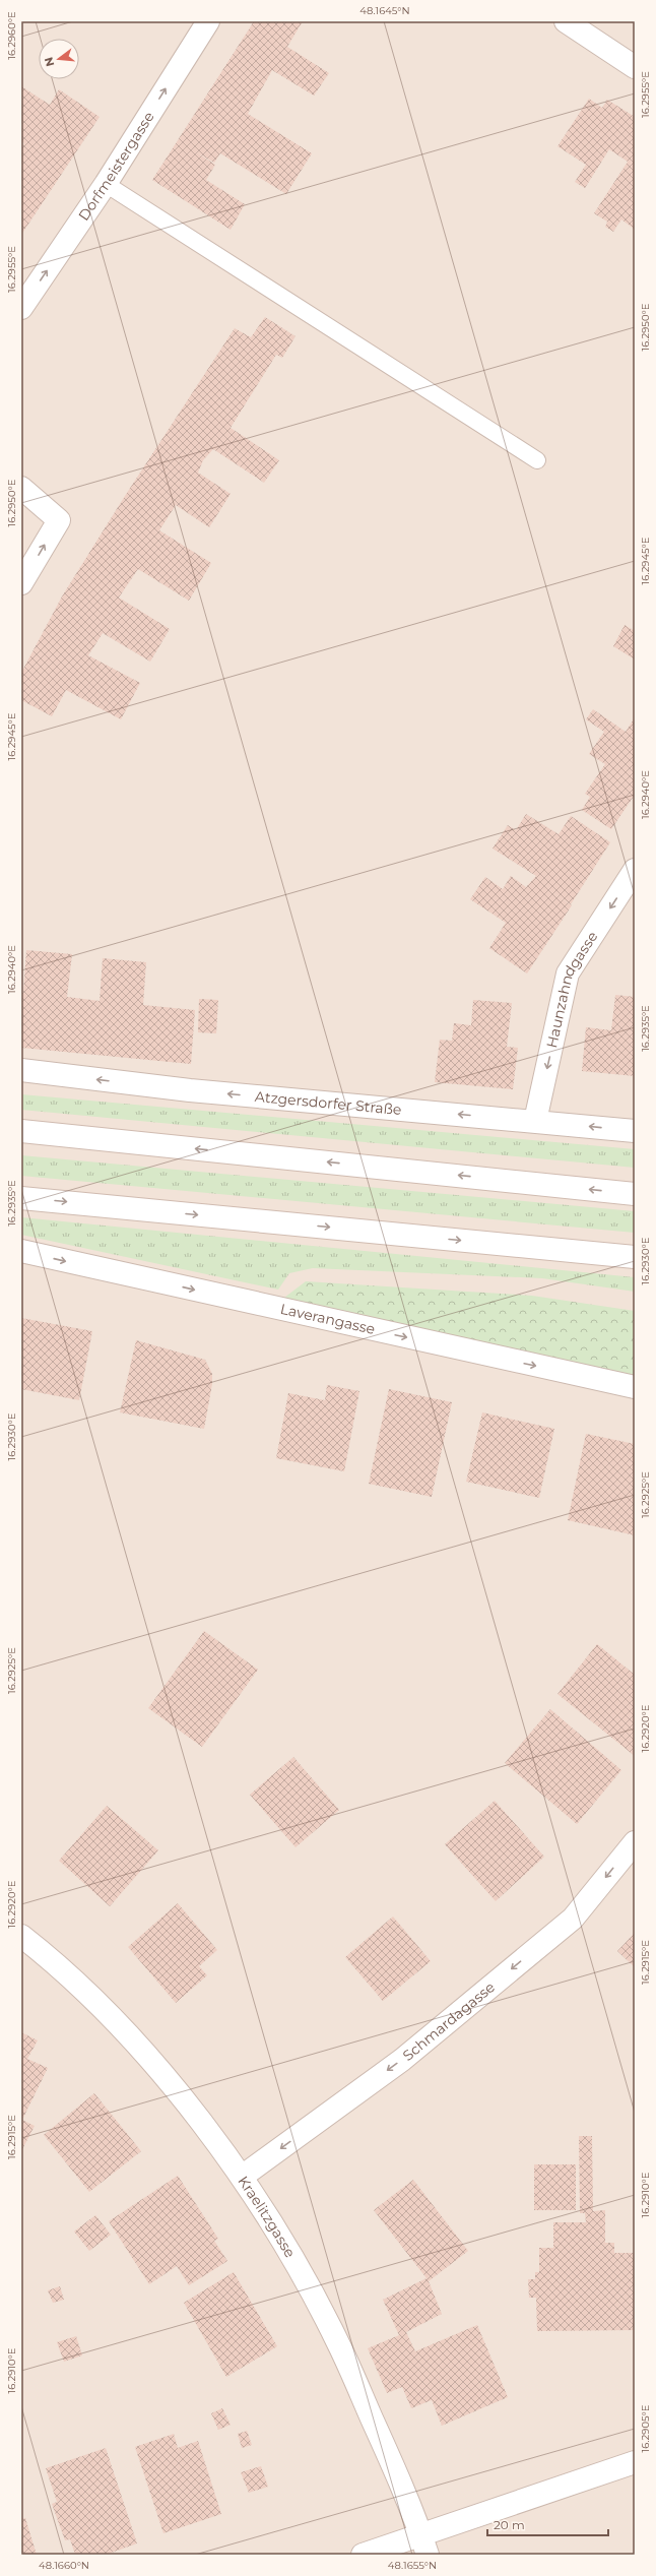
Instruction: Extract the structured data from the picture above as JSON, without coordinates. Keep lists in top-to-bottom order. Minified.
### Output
{"streets":{"street":["Dorfmeistergasse","Haunzahndgasse","Atzgersdorfer Straße","Laverangasse","Schmardagasse","Kraelitzgasse"]},"crossings":[["Haunzahndgasse","Atzgersdorfer Straße"],["Schmardagasse","Kraelitzgasse"]],"one_way":["Dorfmeistergasse","Haunzahndgasse","Schmardagasse"],"scale_bar":"20 m","north":"left","coordinates":["48.1645°N","16.2960°E","16.2955°E","16.2950°E","16.2945°E","16.2940°E","16.2935°E","16.2930°E","16.2925°E","16.2920°E","16.2915°E","16.2910°E","16.2905°E","48.1660°N","48.1655°N"]}
